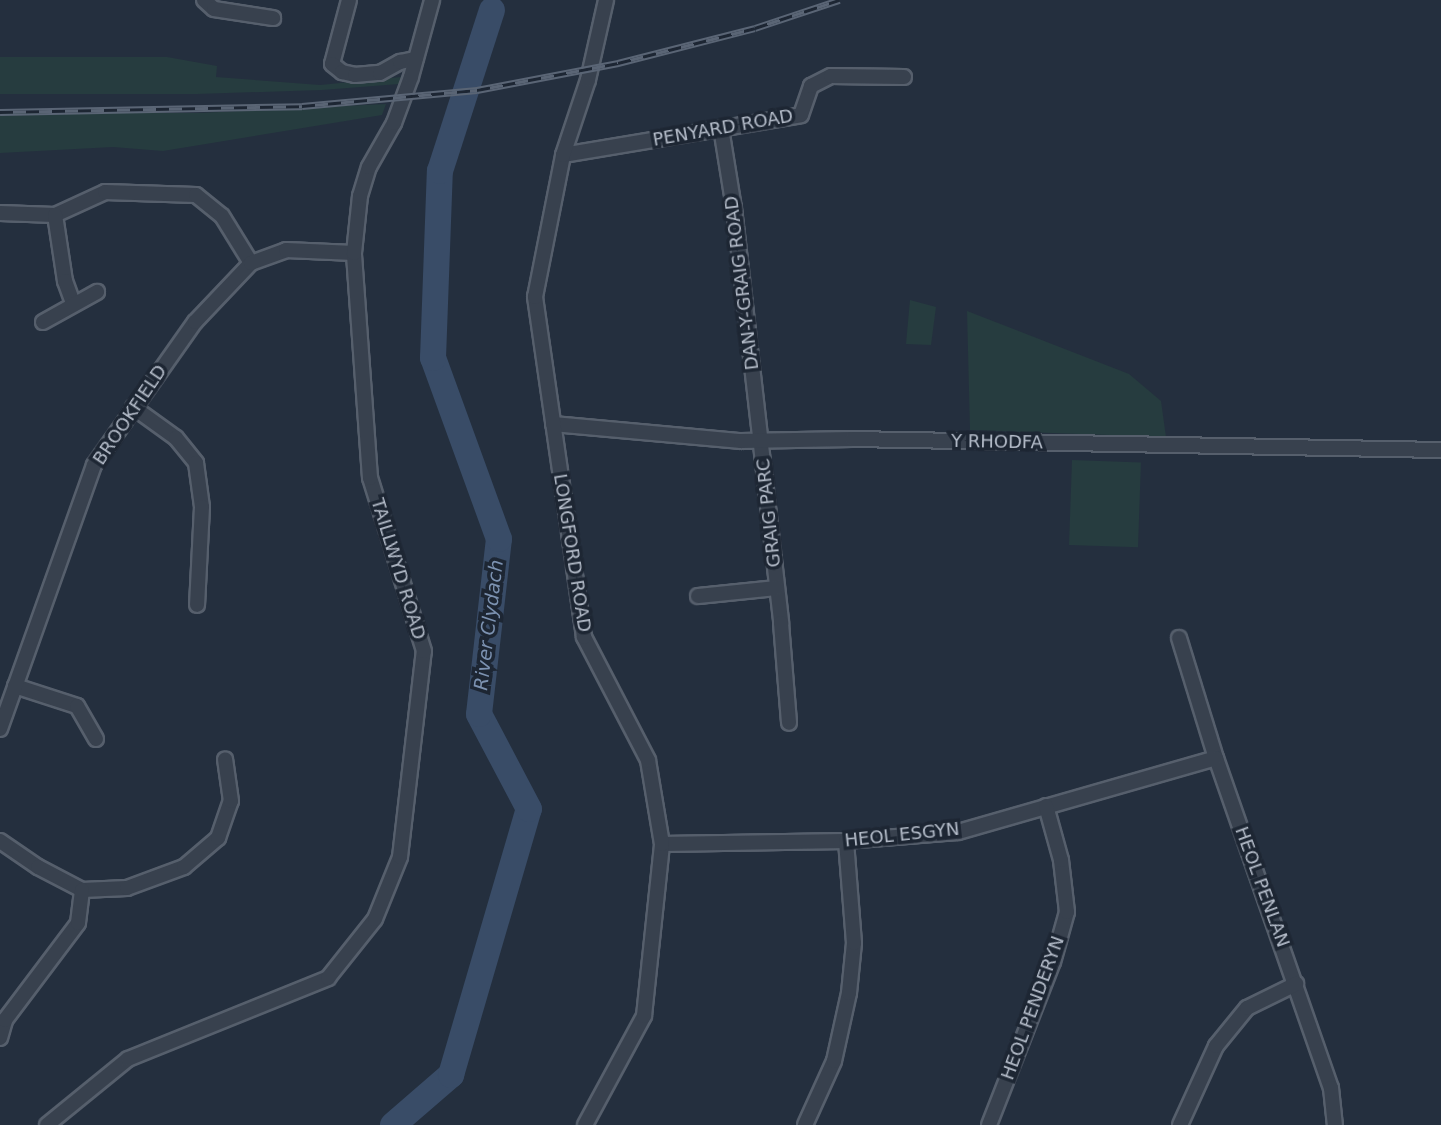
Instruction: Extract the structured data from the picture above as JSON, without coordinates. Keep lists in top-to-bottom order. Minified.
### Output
{"streets":{"street":["PENYARD ROAD","DAN-Y-GRAIG ROAD","BROOKFIELD","Y RHODFA","GRAIG PARC","LONGFORD ROAD","TAILLWYD ROAD","HEOL ESGYN","HEOL PENLAN","HEOL PENDERYN"]},"crossings":[["PENYARD ROAD","DAN-Y-GRAIG ROAD"],["PENYARD ROAD","LONGFORD ROAD"],["DAN-Y-GRAIG ROAD","Y RHODFA"],["DAN-Y-GRAIG ROAD","GRAIG PARC"],["BROOKFIELD","TAILLWYD ROAD"],["Y RHODFA","GRAIG PARC"],["Y RHODFA","LONGFORD ROAD"],["LONGFORD ROAD","HEOL ESGYN"],["HEOL ESGYN","HEOL PENLAN"],["HEOL ESGYN","HEOL PENDERYN"]],"water":["River Clydach"]}
